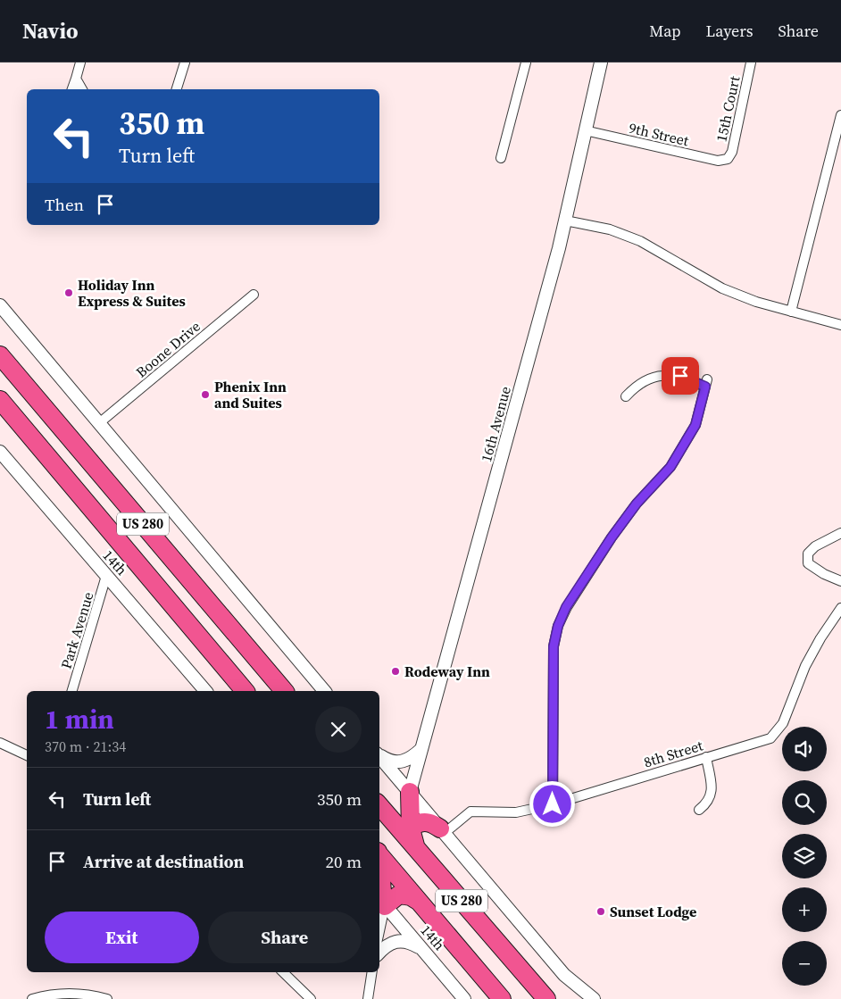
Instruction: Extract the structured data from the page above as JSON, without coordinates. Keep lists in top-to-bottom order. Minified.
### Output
{"streets":{"highway":["US 280"],"street":["15th Court","9th Street","Boone Drive","16th Avenue","14th","Park Avenue","8th Street"]},"crossings":[["15th Court","9th Street"],["9th Street","16th Avenue"],["14th","Park Avenue"]],"places":["Holiday Inn Express & Suites","Phenix Inn and Suites","Rodeway Inn","Sunset Lodge"],"page":{"header":"Navio","nav":["Map","Layers","Share"],"turn":["350 m","Turn left"],"then":"Then","heading":["1 min","370 m · 21:34"],"map_buttons":["+","−"],"list":[{"name":"Turn left","value":"350 m"},{"name":"Arrive at destination","value":"20 m"}],"buttons":["Exit","Share"]}}
